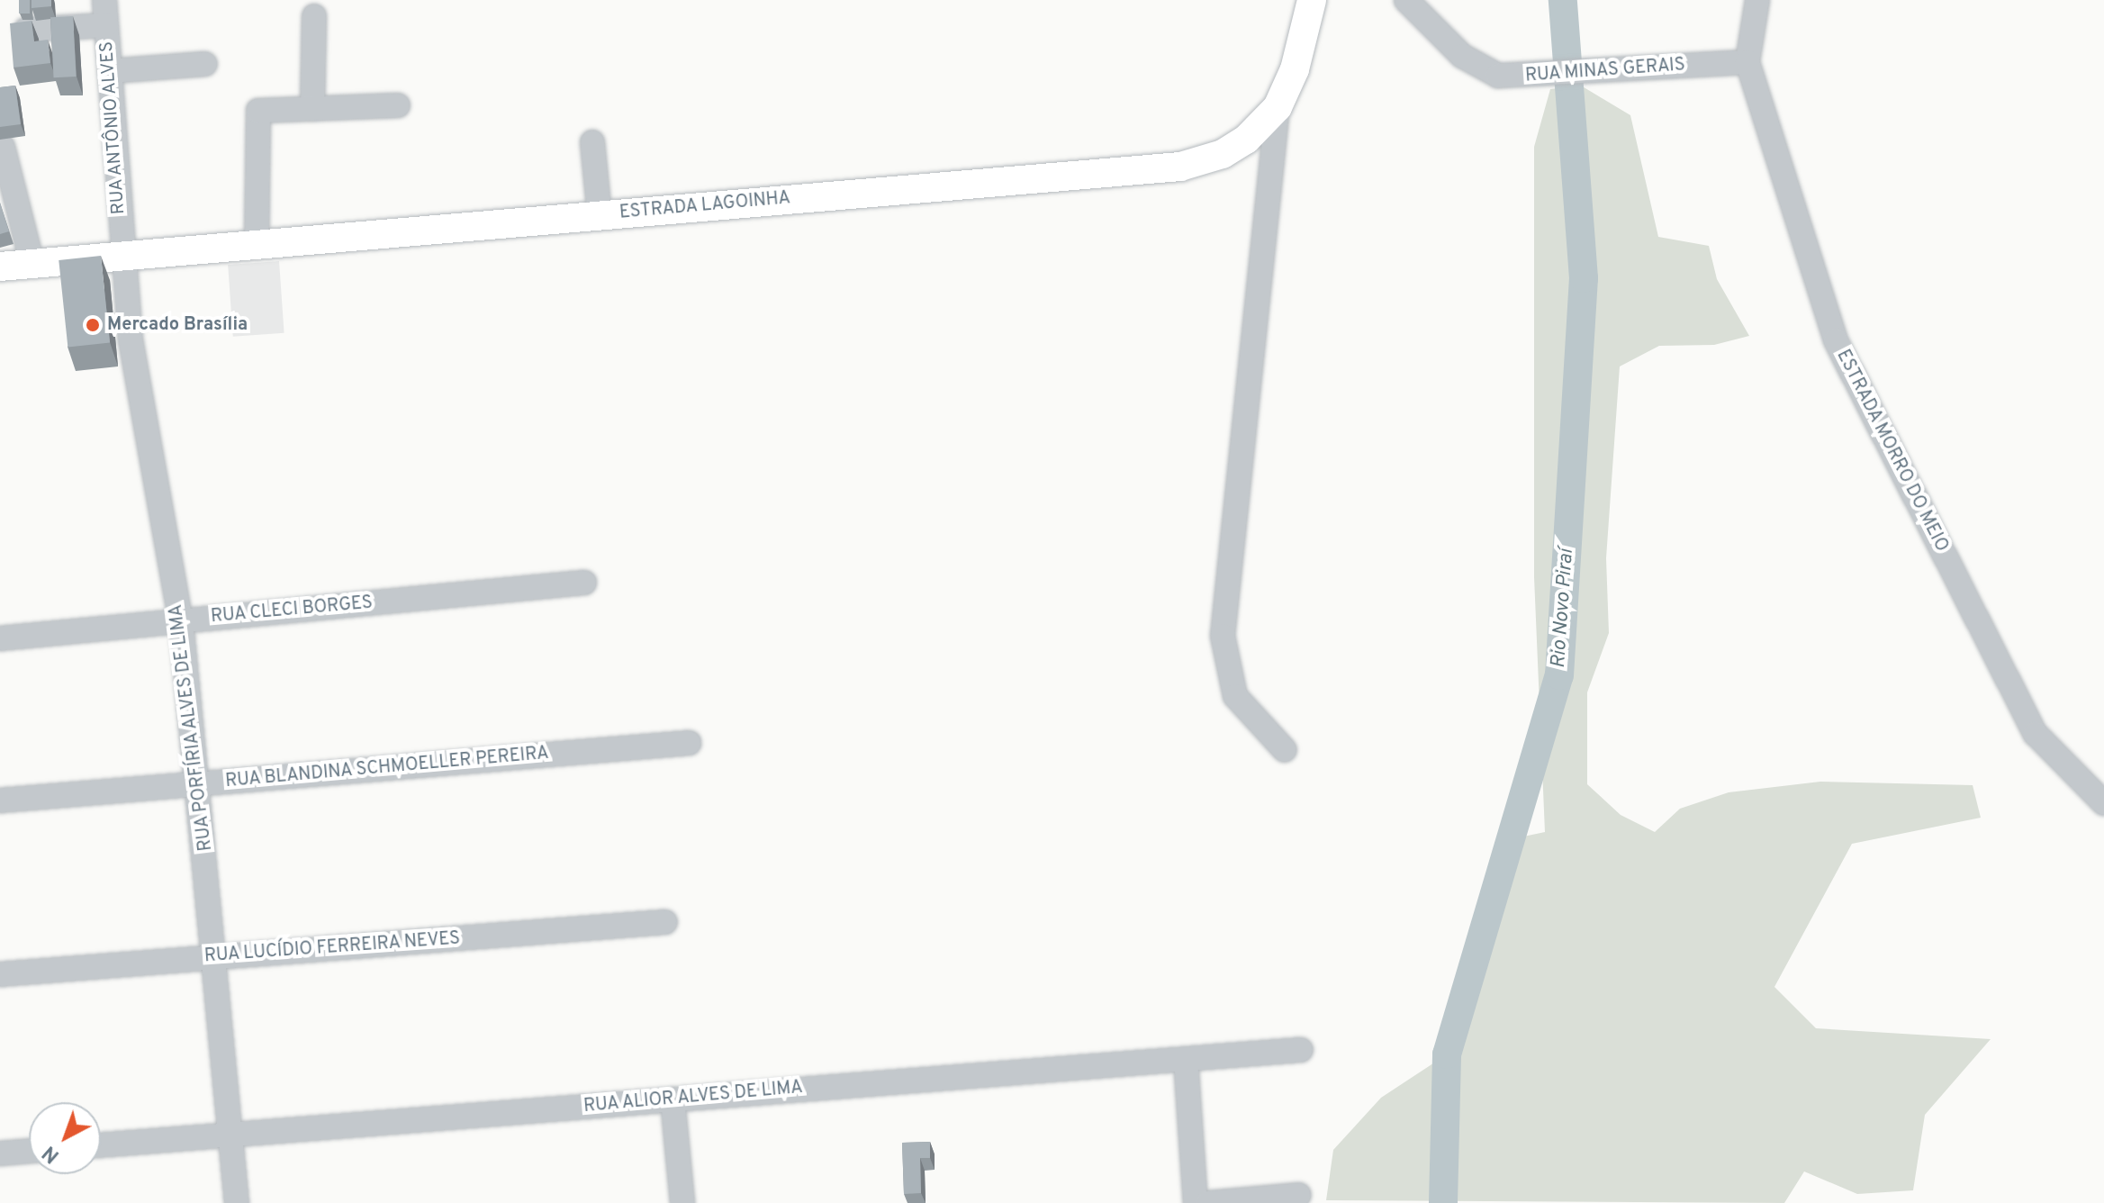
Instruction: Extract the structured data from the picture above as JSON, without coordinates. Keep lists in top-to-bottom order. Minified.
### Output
{"streets":{"main road":["ESTRADA LAGOINHA"],"street":["RUA MINAS GERAIS","RUA ANTÔNIO ALVES","ESTRADA MORRO DO MEIO","RUA CLECI BORGES","RUA PORFÍRIA ALVES DE LIMA","RUA BLANDINA SCHMOELLER PEREIRA","RUA LUCÍDIO FERREIRA NEVES","RUA ALIOR ALVES DE LIMA"]},"crossings":[["RUA MINAS GERAIS","ESTRADA MORRO DO MEIO"],["RUA ANTÔNIO ALVES","ESTRADA LAGOINHA"],["RUA ANTÔNIO ALVES","RUA PORFÍRIA ALVES DE LIMA"],["ESTRADA LAGOINHA","RUA PORFÍRIA ALVES DE LIMA"],["RUA CLECI BORGES","RUA PORFÍRIA ALVES DE LIMA"],["RUA PORFÍRIA ALVES DE LIMA","RUA BLANDINA SCHMOELLER PEREIRA"],["RUA PORFÍRIA ALVES DE LIMA","RUA LUCÍDIO FERREIRA NEVES"],["RUA PORFÍRIA ALVES DE LIMA","RUA ALIOR ALVES DE LIMA"]],"water":["Rio Novo Piraí"],"places":["Mercado Brasília"],"north":"bottom left"}
